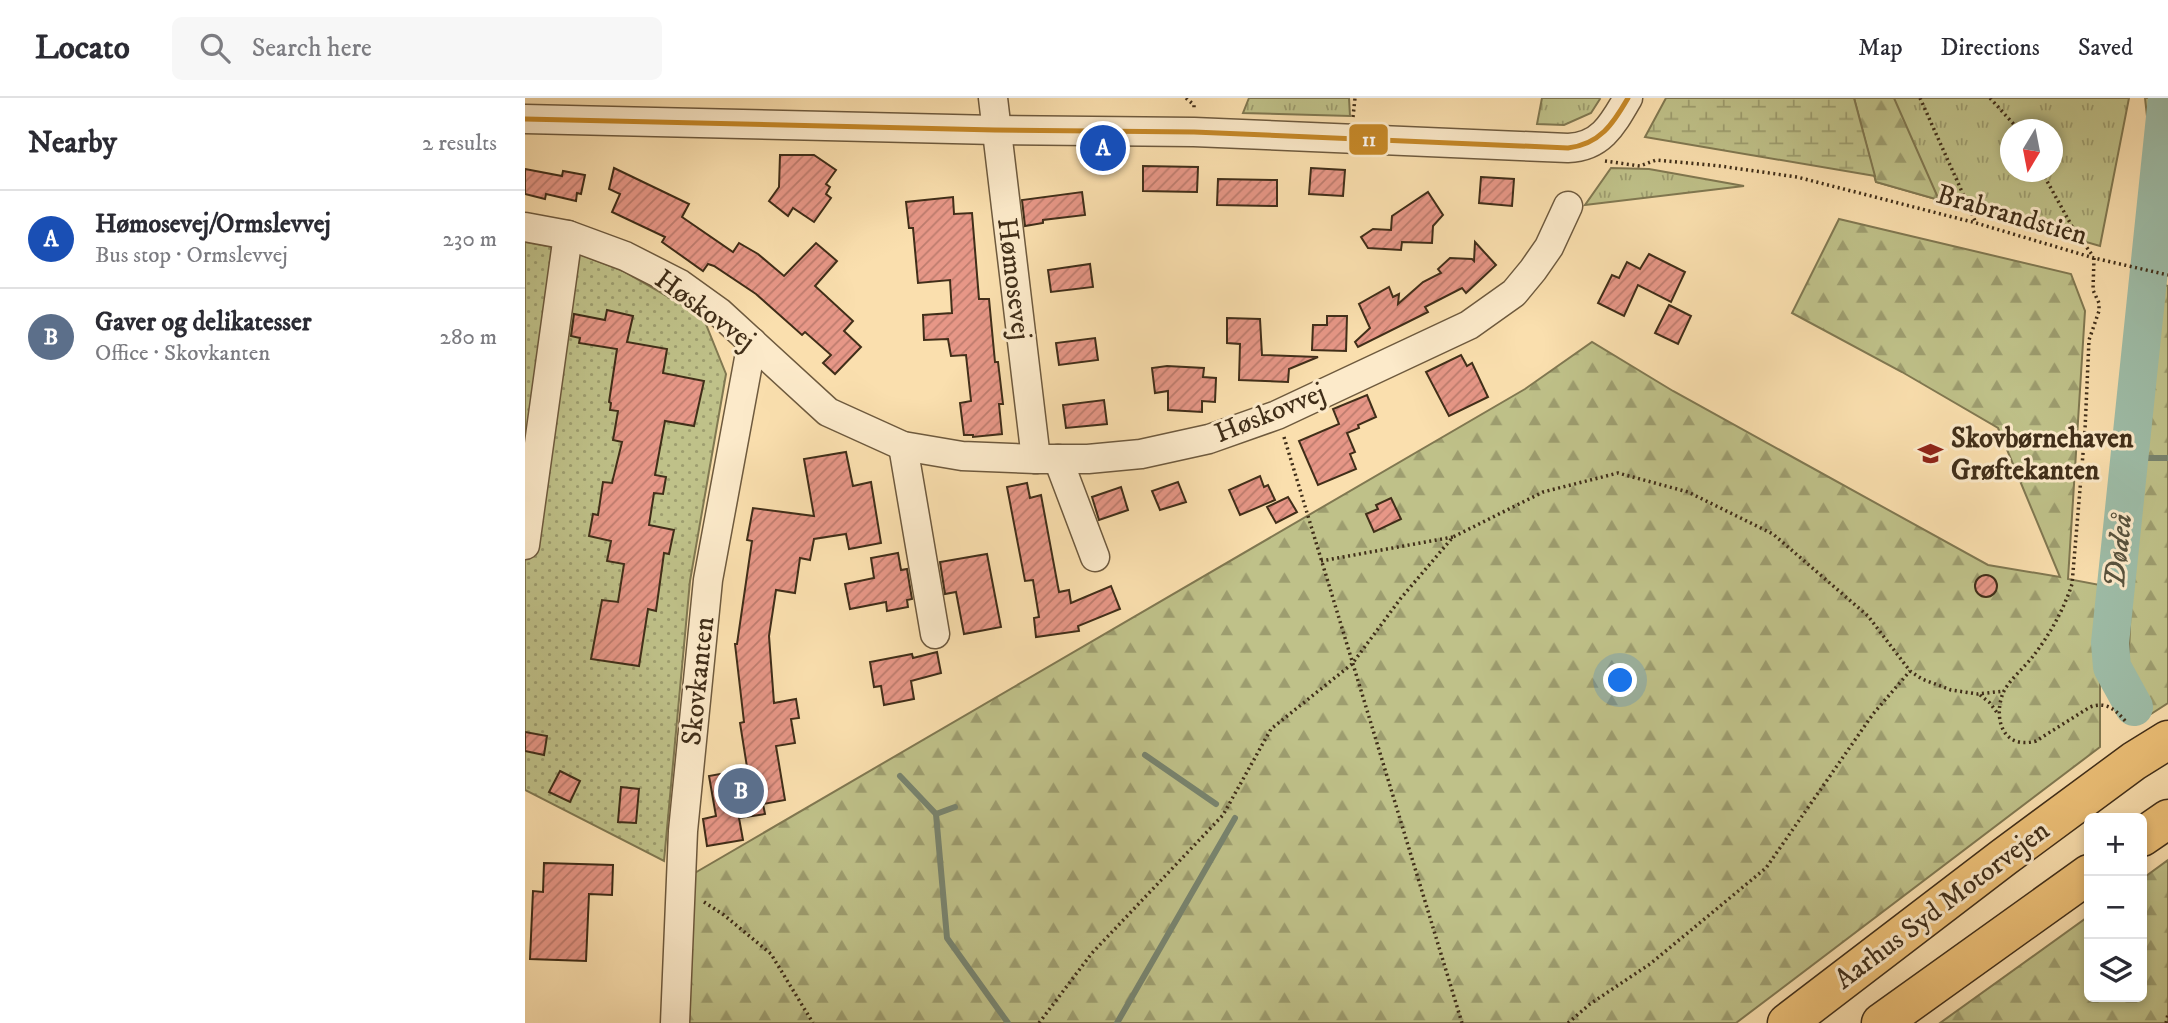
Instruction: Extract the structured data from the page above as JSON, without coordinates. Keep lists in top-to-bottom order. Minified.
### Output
{"streets":{"highway":["Aarhus Syd Motorvejen"],"street":["Hømosevej","Høskovvej","Skovkanten"],"path":["Brabrandstien"]},"crossings":[["Hømosevej","Høskovvej"],["Høskovvej","Skovkanten"]],"water":["Dødeå"],"places":{"school or university":["Skovbørnehaven Grøftekanten"]},"lines":["transit line 11"],"north":"bottom","page":{"header":"Locato","search":"Search here","nav":["Map","Directions","Saved"],"heading":["Nearby","2 results"],"pins":["A","B"],"list":[{"mark":"A","name":"Hømosevej/Ormslevvej","note":"Bus stop · Ormslevvej","value":"230 m"},{"mark":"B","name":"Gaver og delikatesser","note":"Office · Skovkanten","value":"280 m"}],"map_buttons":["+","−"]}}
